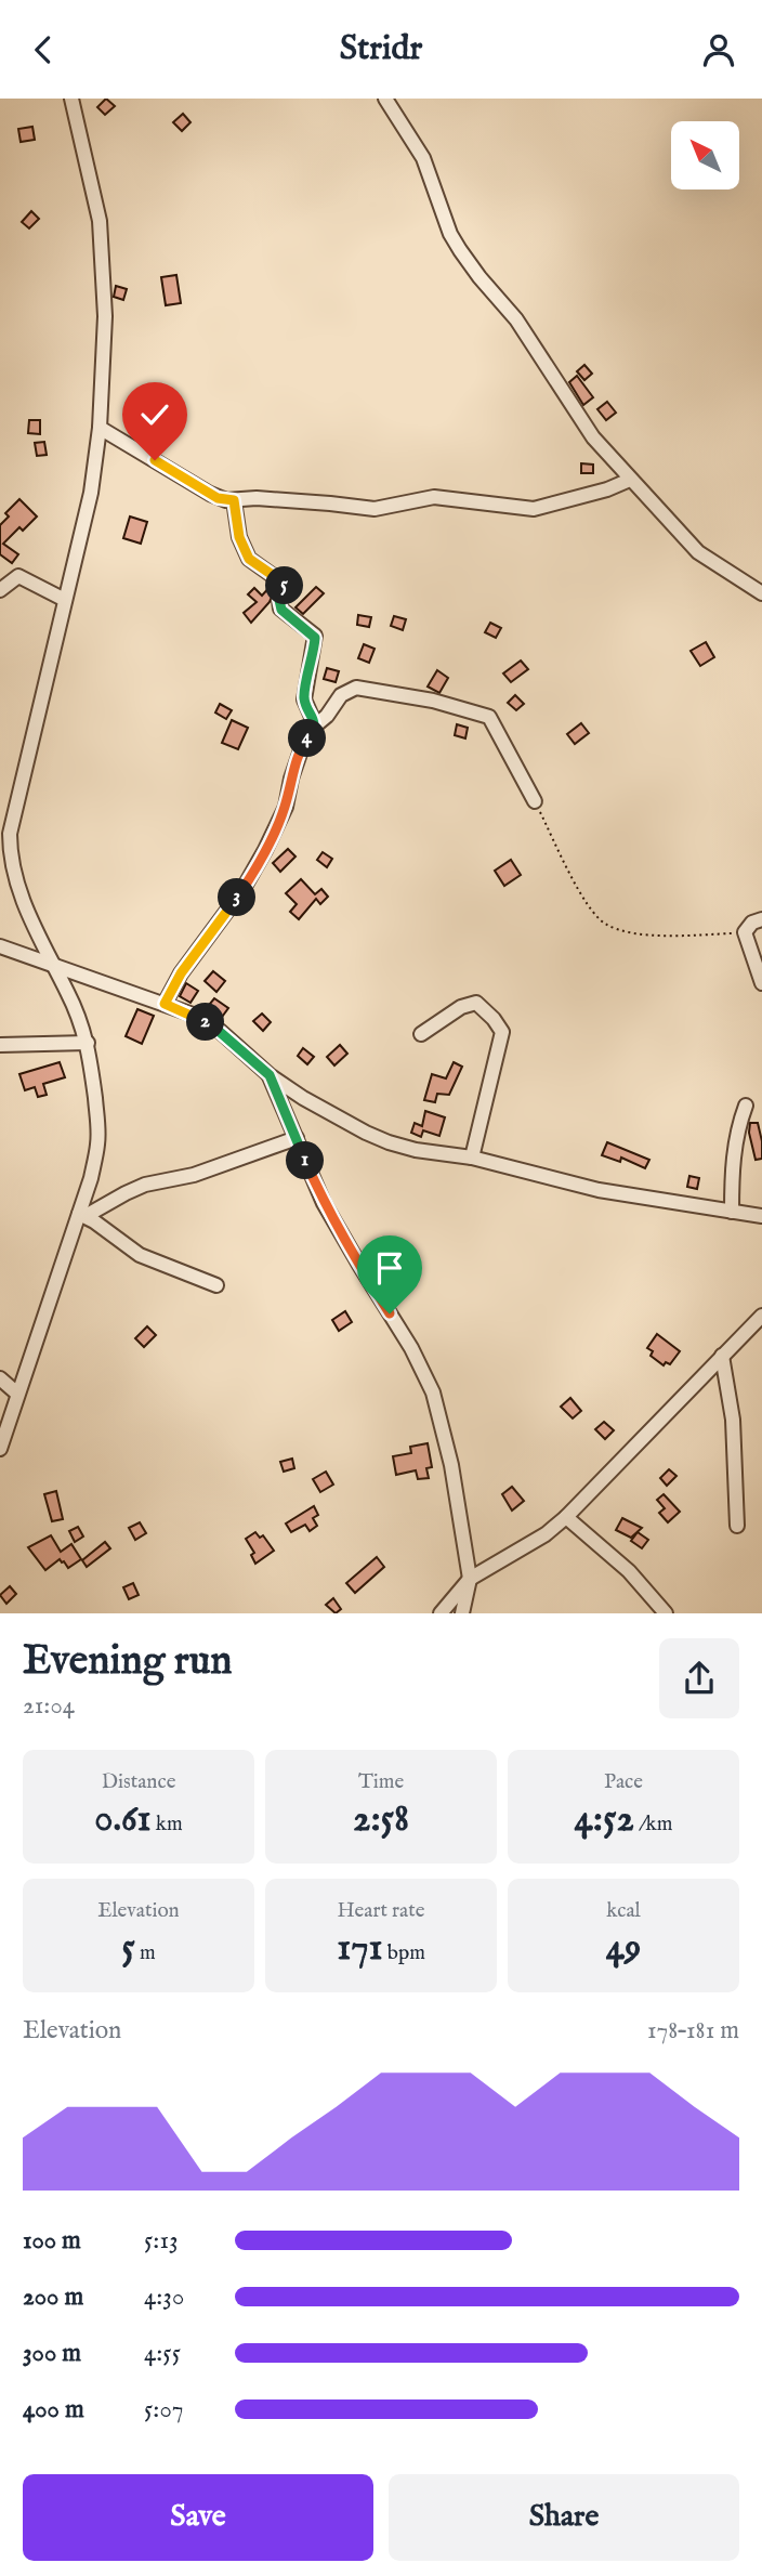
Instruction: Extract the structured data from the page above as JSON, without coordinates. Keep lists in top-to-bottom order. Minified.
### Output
{"north":"top left","page":{"header":"Stridr","pins":["5","4","3","2","1"],"heading":["Evening run","21:04"],"stats":[["Distance","0.61 km"],["Time","2:58"],["Pace","4:52 /km"],["Elevation","5 m"],["Heart rate","171 bpm"],["kcal","49"]],"chart":["Elevation","178–181 m"],"list":[{"name":"100 m","note":"5:13"},{"name":"200 m","note":"4:30"},{"name":"300 m","note":"4:55"},{"name":"400 m","note":"5:07"}],"buttons":["Save","Share"]}}
